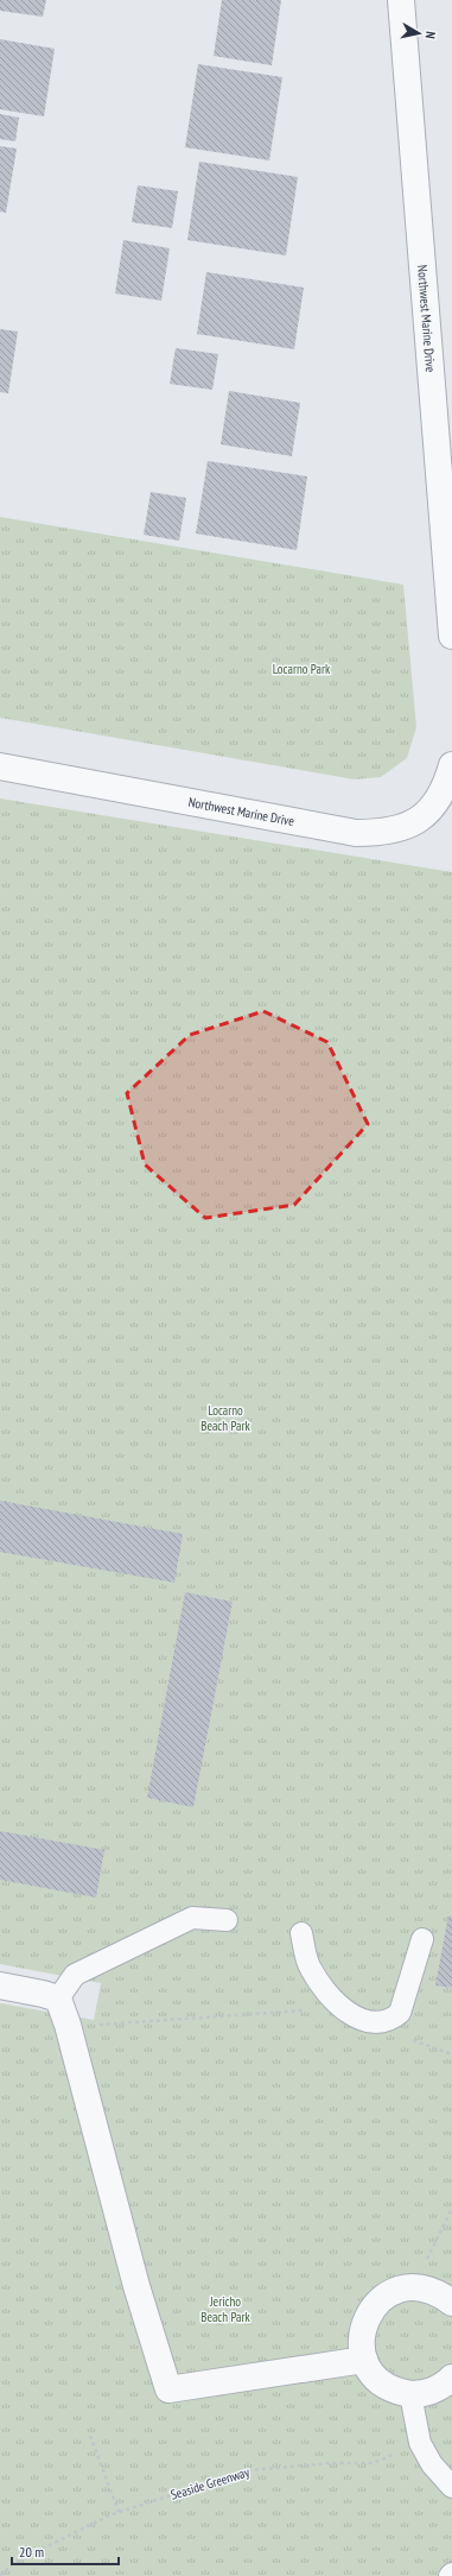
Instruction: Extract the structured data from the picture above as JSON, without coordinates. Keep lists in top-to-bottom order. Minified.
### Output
{"streets":{"street":["Northwest Marine Drive"],"path":["Seaside Greenway"]},"parks":["Locarno Park","Locarno Beach Park","Jericho Beach Park"],"scale_bar":"20 m","north":"right"}
